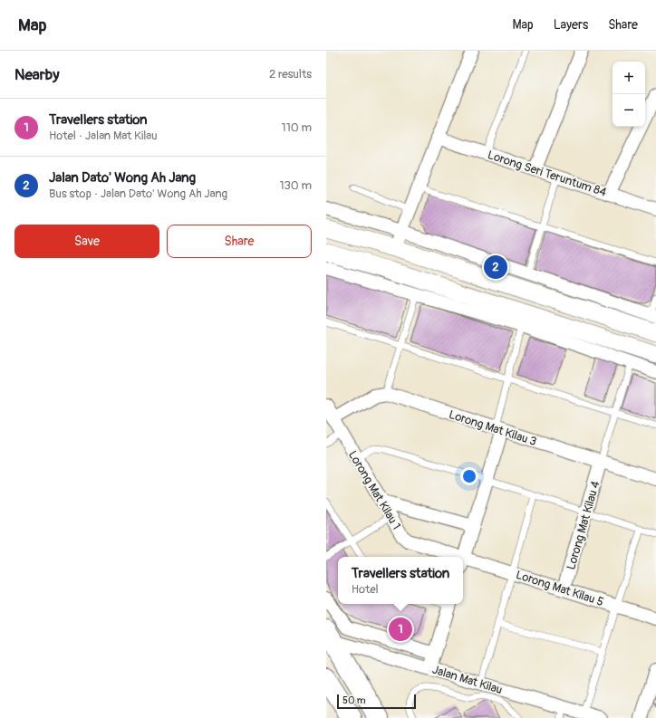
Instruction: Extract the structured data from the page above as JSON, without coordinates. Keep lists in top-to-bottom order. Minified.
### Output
{"streets":{"street":["Lorong Seri Teruntum 84","Lorong Mat Kilau 3","Lorong Mat Kilau 1","Lorong Mat Kilau 4","Lorong Mat Kilau 5","Jalan Mat Kilau"]},"crossings":[["Lorong Mat Kilau 3","Lorong Mat Kilau 4"],["Lorong Mat Kilau 4","Lorong Mat Kilau 5"]],"scale_bar":"50 m","page":{"header":"Map","nav":["Map","Layers","Share"],"heading":["Nearby","2 results"],"map_buttons":["+","−"],"list":[{"mark":"1","name":"Travellers station","note":"Hotel · Jalan Mat Kilau","value":"110 m"},{"mark":"2","name":"Jalan Dato' Wong Ah Jang","note":"Bus stop · Jalan Dato' Wong Ah Jang","value":"130 m"}],"buttons":["Save","Share"],"pins":["2","1"],"popup":["Travellers station","Hotel"],"scale":"50 m"}}
